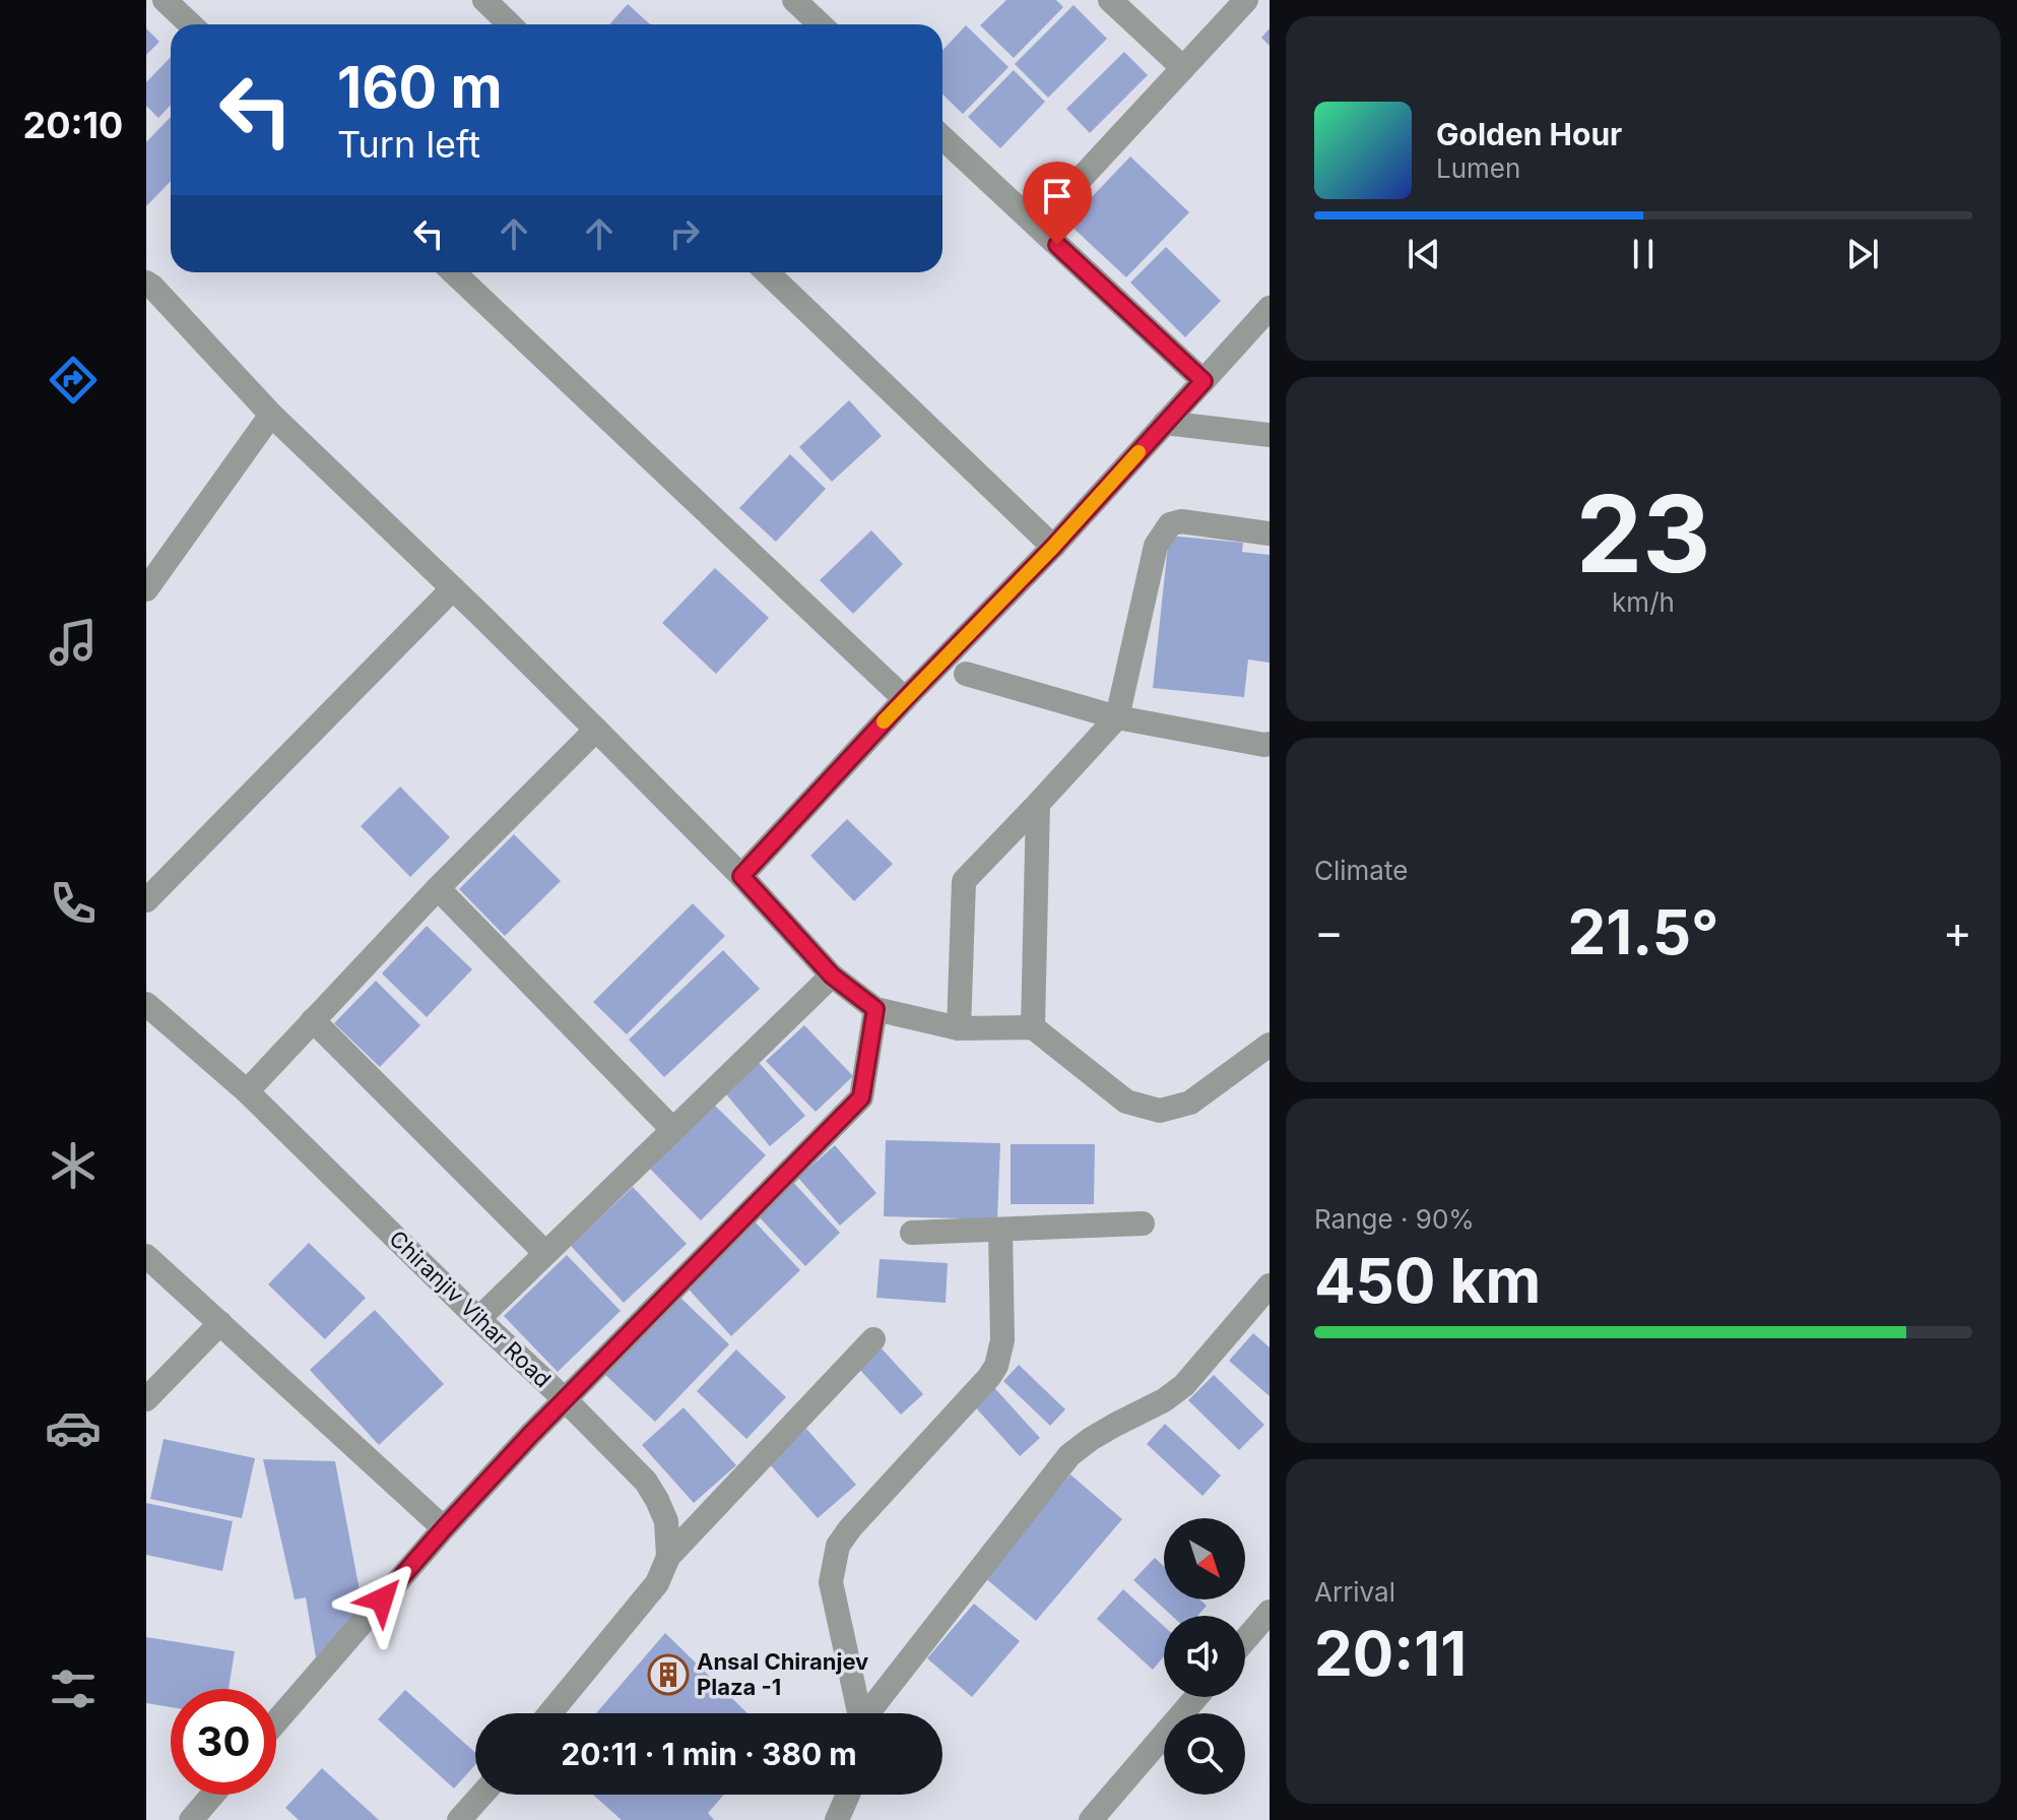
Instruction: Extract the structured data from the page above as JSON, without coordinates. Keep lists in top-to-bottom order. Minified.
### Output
{"streets":{"street":["Chiranjiv Vihar Road"]},"places":{"building":["Ansal Chiranjev Plaza -1"]},"north":"bottom right","page":{"tabs":"20:10","turn":["160 m","Turn left"],"song":["Golden Hour","Lumen"],"tile":[["23","km/h"],"Climate",["Range · 90%","450 km"],["Arrival","20:11"]],"heat":["−","21.5°","+"],"limit":"30","trip":"20:11 · 1 min · 380 m"}}
